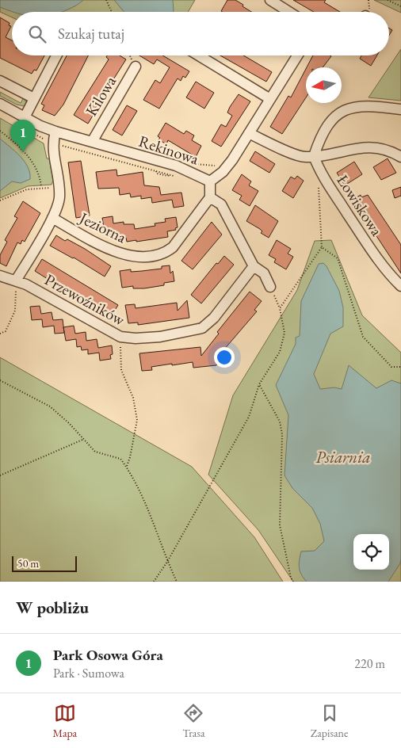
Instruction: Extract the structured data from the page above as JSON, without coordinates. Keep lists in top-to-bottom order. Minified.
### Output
{"streets":{"street":["Kilowa","Rekinowa","Łowiskowa","Jeziorna","Przewoźników"]},"crossings":[["Kilowa","Rekinowa"],["Rekinowa","Jeziorna"]],"water":["Psiarnia"],"scale_bar":"50 m","north":"left","page":{"search":"Szukaj tutaj","pins":"1","scale":"50 m","heading":"W pobliżu","list":[{"mark":"1","name":"Park Osowa Góra","note":"Park · Sumowa","value":"220 m"}],"nav":["Mapa","Trasa","Zapisane"]}}
